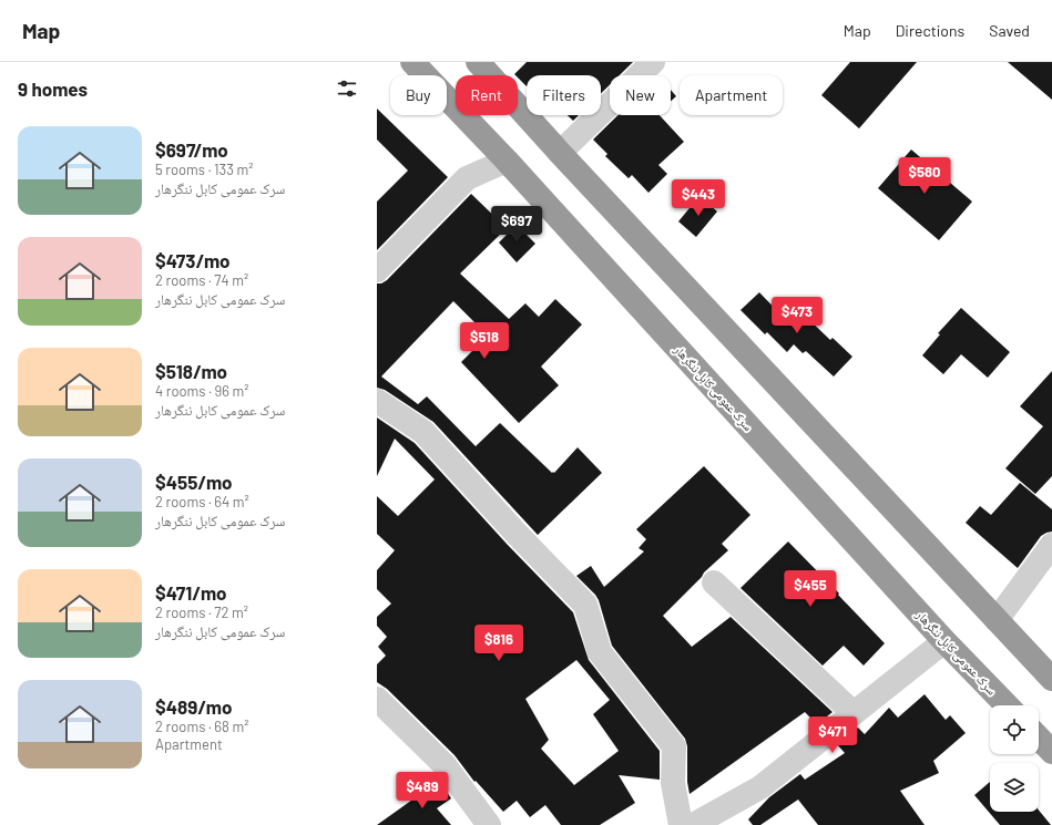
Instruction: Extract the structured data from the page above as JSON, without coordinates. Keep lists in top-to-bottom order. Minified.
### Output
{"streets":{"highway":["سرک عمومی کابل ننگرهار"]},"page":{"header":"Map","nav":["Map","Directions","Saved"],"heading":"9 homes","chip":["Buy","Rent","Filters","New","Apartment"],"list":[{"name":"$697/mo","note":"5 rooms · 133 m² · سرک عمومی کابل ننگرهار"},{"name":"$473/mo","note":"2 rooms · 74 m² · سرک عمومی کابل ننگرهار"},{"name":"$518/mo","note":"4 rooms · 96 m² · سرک عمومی کابل ننگرهار"},{"name":"$455/mo","note":"2 rooms · 64 m² · سرک عمومی کابل ننگرهار"},{"name":"$471/mo","note":"2 rooms · 72 m² · سرک عمومی کابل ننگرهار"},{"name":"$489/mo","note":"2 rooms · 68 m² · Apartment"}],"price":["$580","$443","$697","$473","$518","$455","$816","$471","$489"]}}
